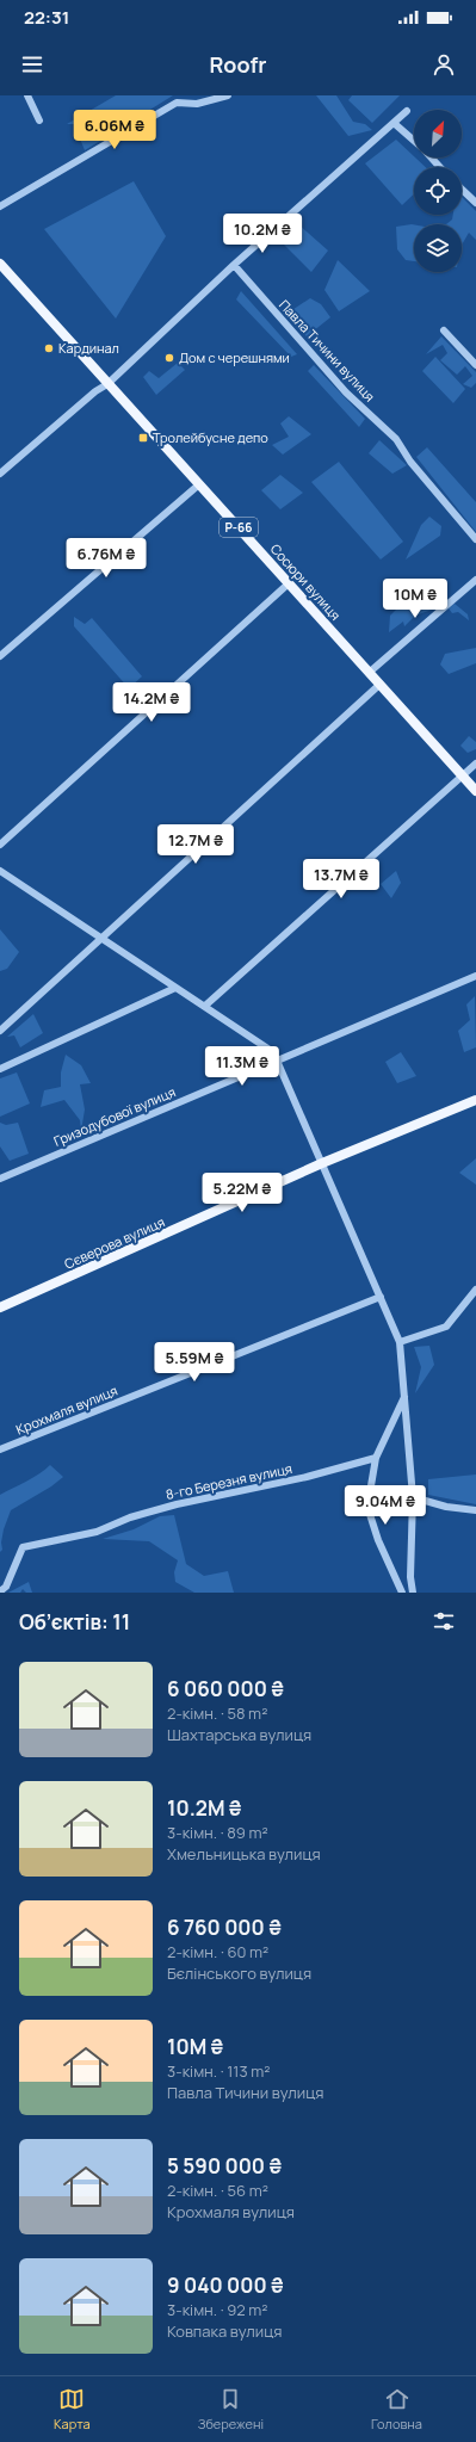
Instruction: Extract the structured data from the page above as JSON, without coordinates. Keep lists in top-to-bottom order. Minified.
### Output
{"streets":{"main road":["Р-66","Сосюри вулиця","Сєверова вулиця"],"street":["Павла Тичини вулиця","Гризодубової вулиця","Крохмаля вулиця","8-го Березня вулиця"]},"places":{"other":["Кардинал","Дом с черешнями"],"transit":["Тролейбусне депо"]},"north":"top right","page":{"status":"22:31","header":"Roofr","price":["6.06M ₴","10.2M ₴","6.76M ₴","10M ₴","14.2M ₴","12.7M ₴","13.7M ₴","11.3M ₴","5.22M ₴","5.59M ₴","9.04M ₴"],"heading":"Об’єктів: 11","list":[{"name":"6 060 000 ₴","note":"2-кімн. · 58 m² · Шахтарська вулиця"},{"name":"10.2M ₴","note":"3-кімн. · 89 m² · Хмельницька вулиця"},{"name":"6 760 000 ₴","note":"2-кімн. · 60 m² · Бєлінського вулиця"},{"name":"10M ₴","note":"3-кімн. · 113 m² · Павла Тичини вулиця"},{"name":"5 590 000 ₴","note":"2-кімн. · 56 m² · Крохмаля вулиця"},{"name":"9 040 000 ₴","note":"3-кімн. · 92 m² · Ковпака вулиця"}],"tabs":["Карта","Збережені","Головна"]}}
